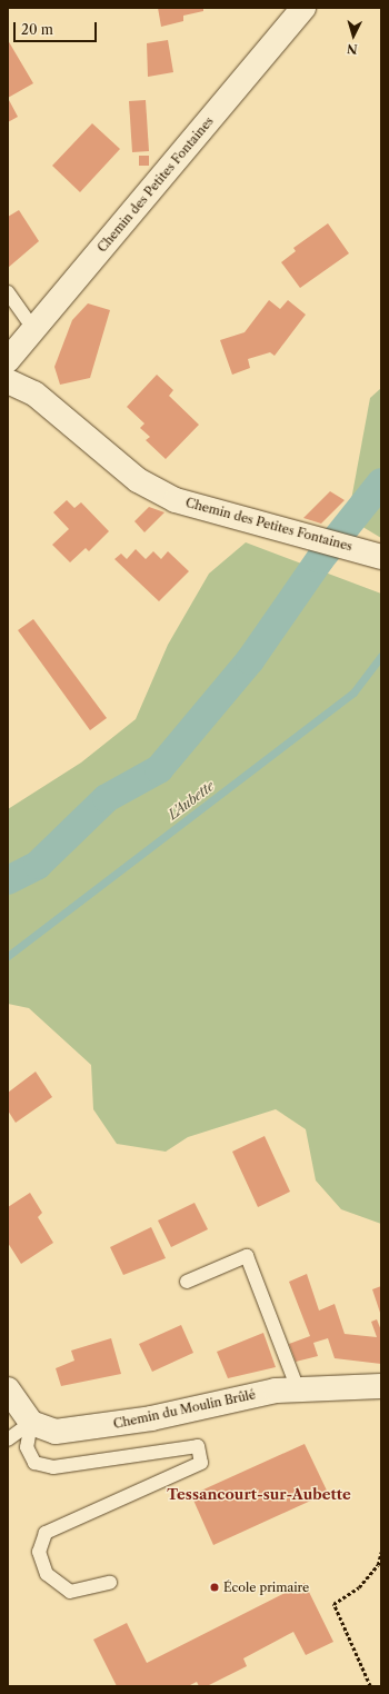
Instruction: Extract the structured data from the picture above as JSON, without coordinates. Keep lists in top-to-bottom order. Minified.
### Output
{"streets":{"street":["Chemin des Petites Fontaines","Chemin du Moulin Brûlé"]},"districts":["Tessancourt-sur-Aubette"],"water":["L'Aubette"],"places":["École primaire"],"scale_bar":"20 m","north":"bottom"}
